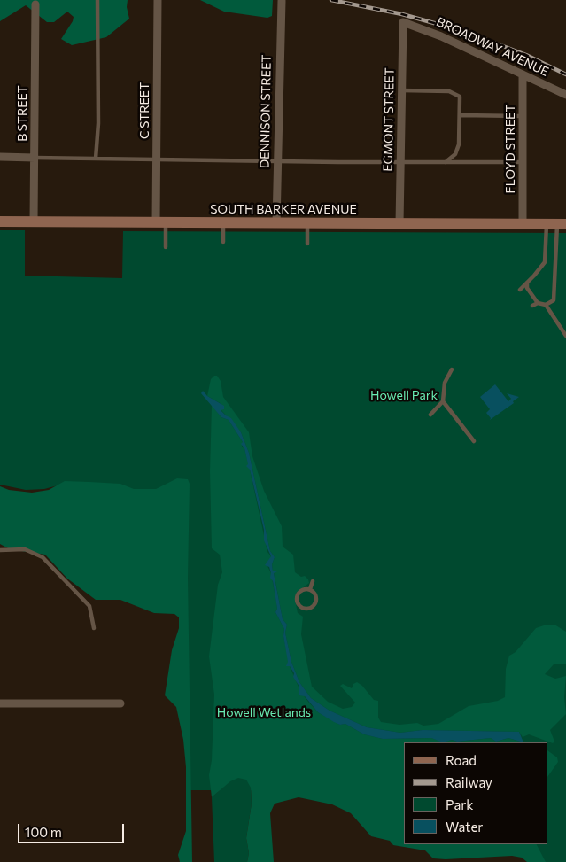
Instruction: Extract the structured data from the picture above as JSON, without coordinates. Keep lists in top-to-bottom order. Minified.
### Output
{"streets":{"main road":["SOUTH BARKER AVENUE"],"street":["BROADWAY AVENUE","C STREET","DENNISON STREET","B STREET","EGMONT STREET","FLOYD STREET"]},"crossings":[["BROADWAY AVENUE","EGMONT STREET"],["BROADWAY AVENUE","FLOYD STREET"],["C STREET","SOUTH BARKER AVENUE"],["DENNISON STREET","SOUTH BARKER AVENUE"],["B STREET","SOUTH BARKER AVENUE"],["EGMONT STREET","SOUTH BARKER AVENUE"],["FLOYD STREET","SOUTH BARKER AVENUE"]],"parks":["Howell Park","Howell Wetlands"],"legend":["Road","Railway","Park","Water"],"scale_bar":"100 m"}
